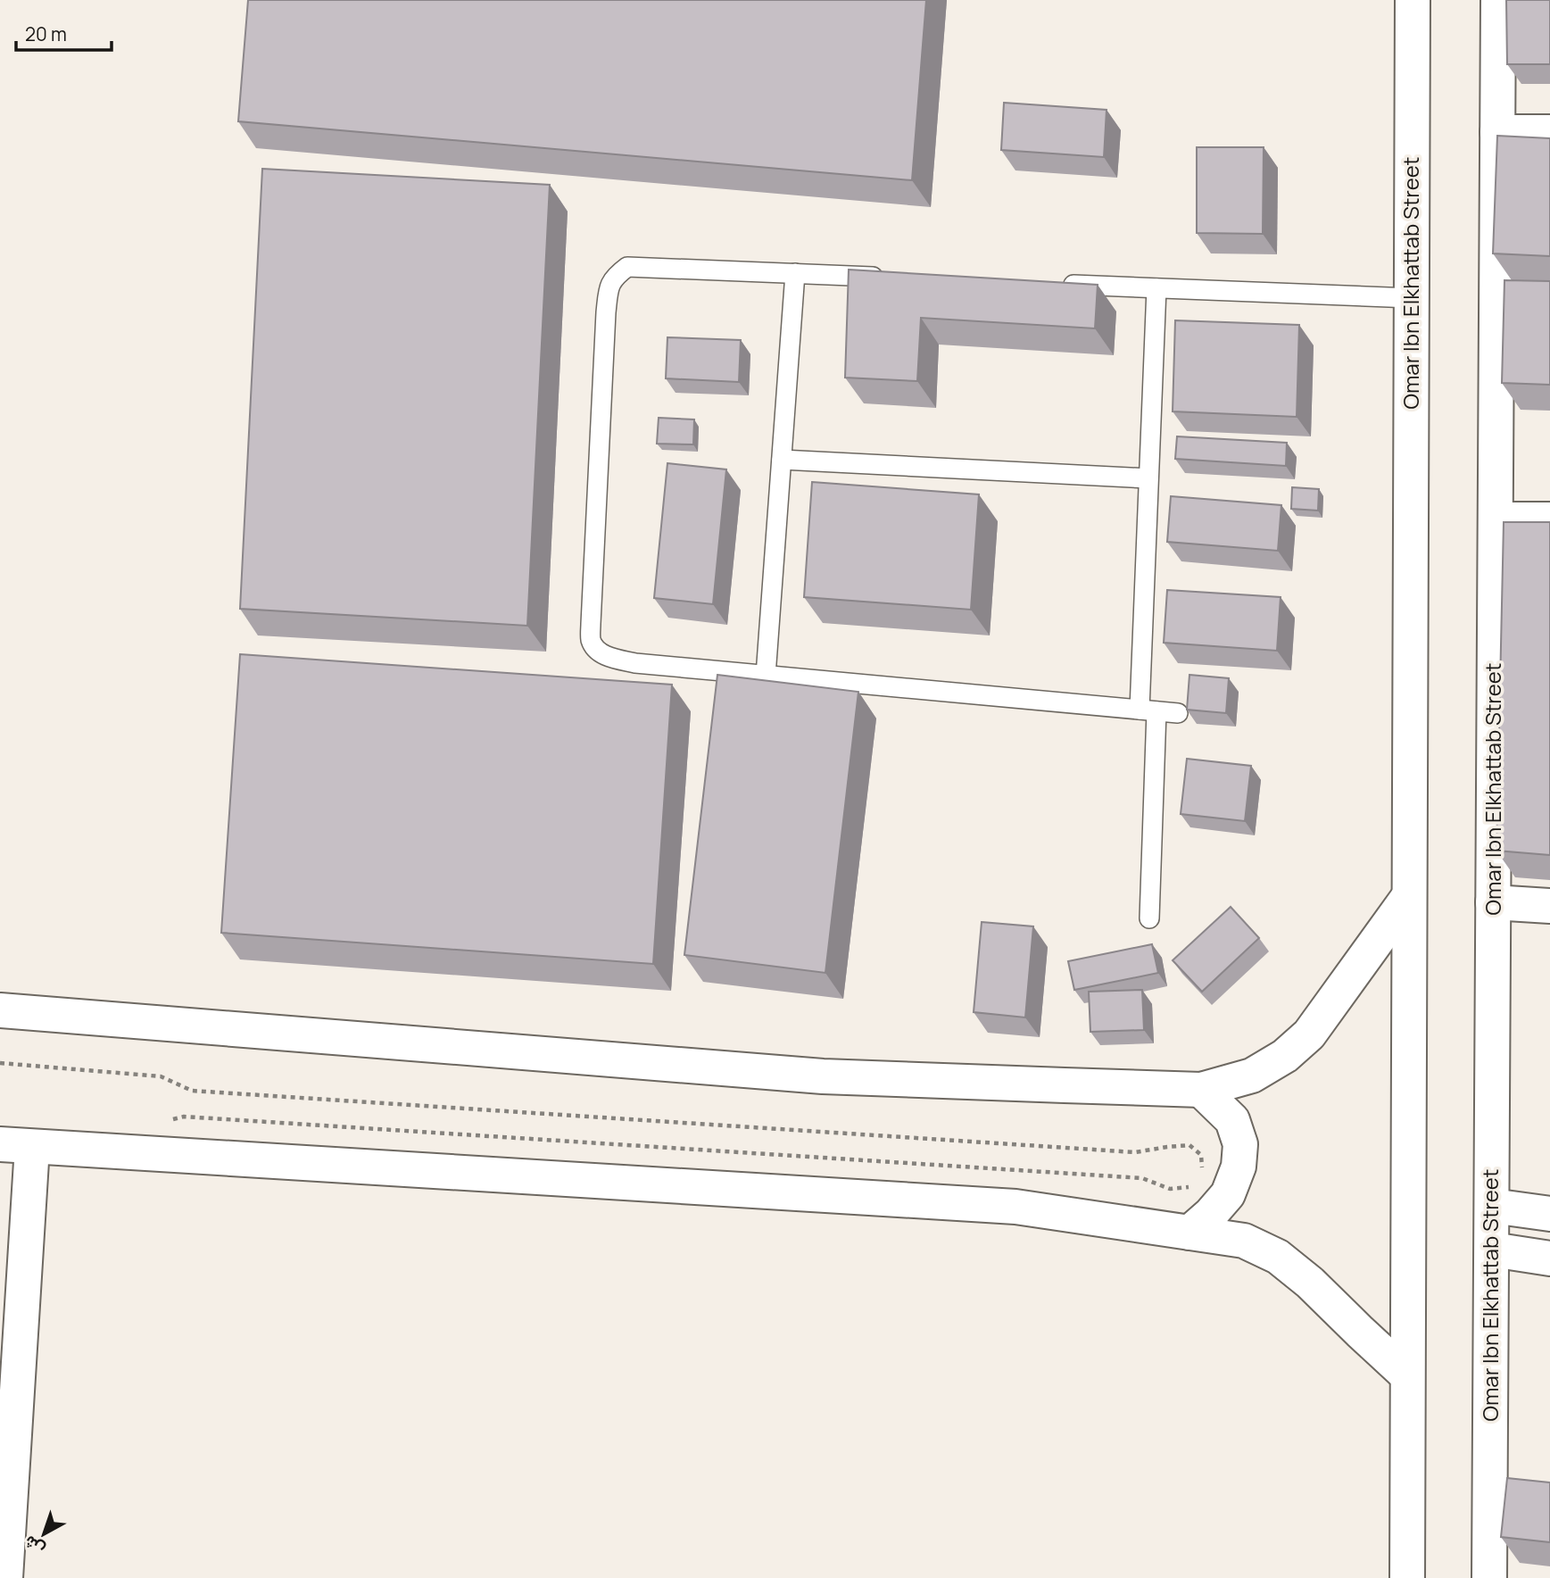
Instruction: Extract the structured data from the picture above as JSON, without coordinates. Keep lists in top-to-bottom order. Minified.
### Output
{"streets":{"street":["Omar Ibn Elkhattab Street"]},"scale_bar":"20 m","north":"bottom left"}
